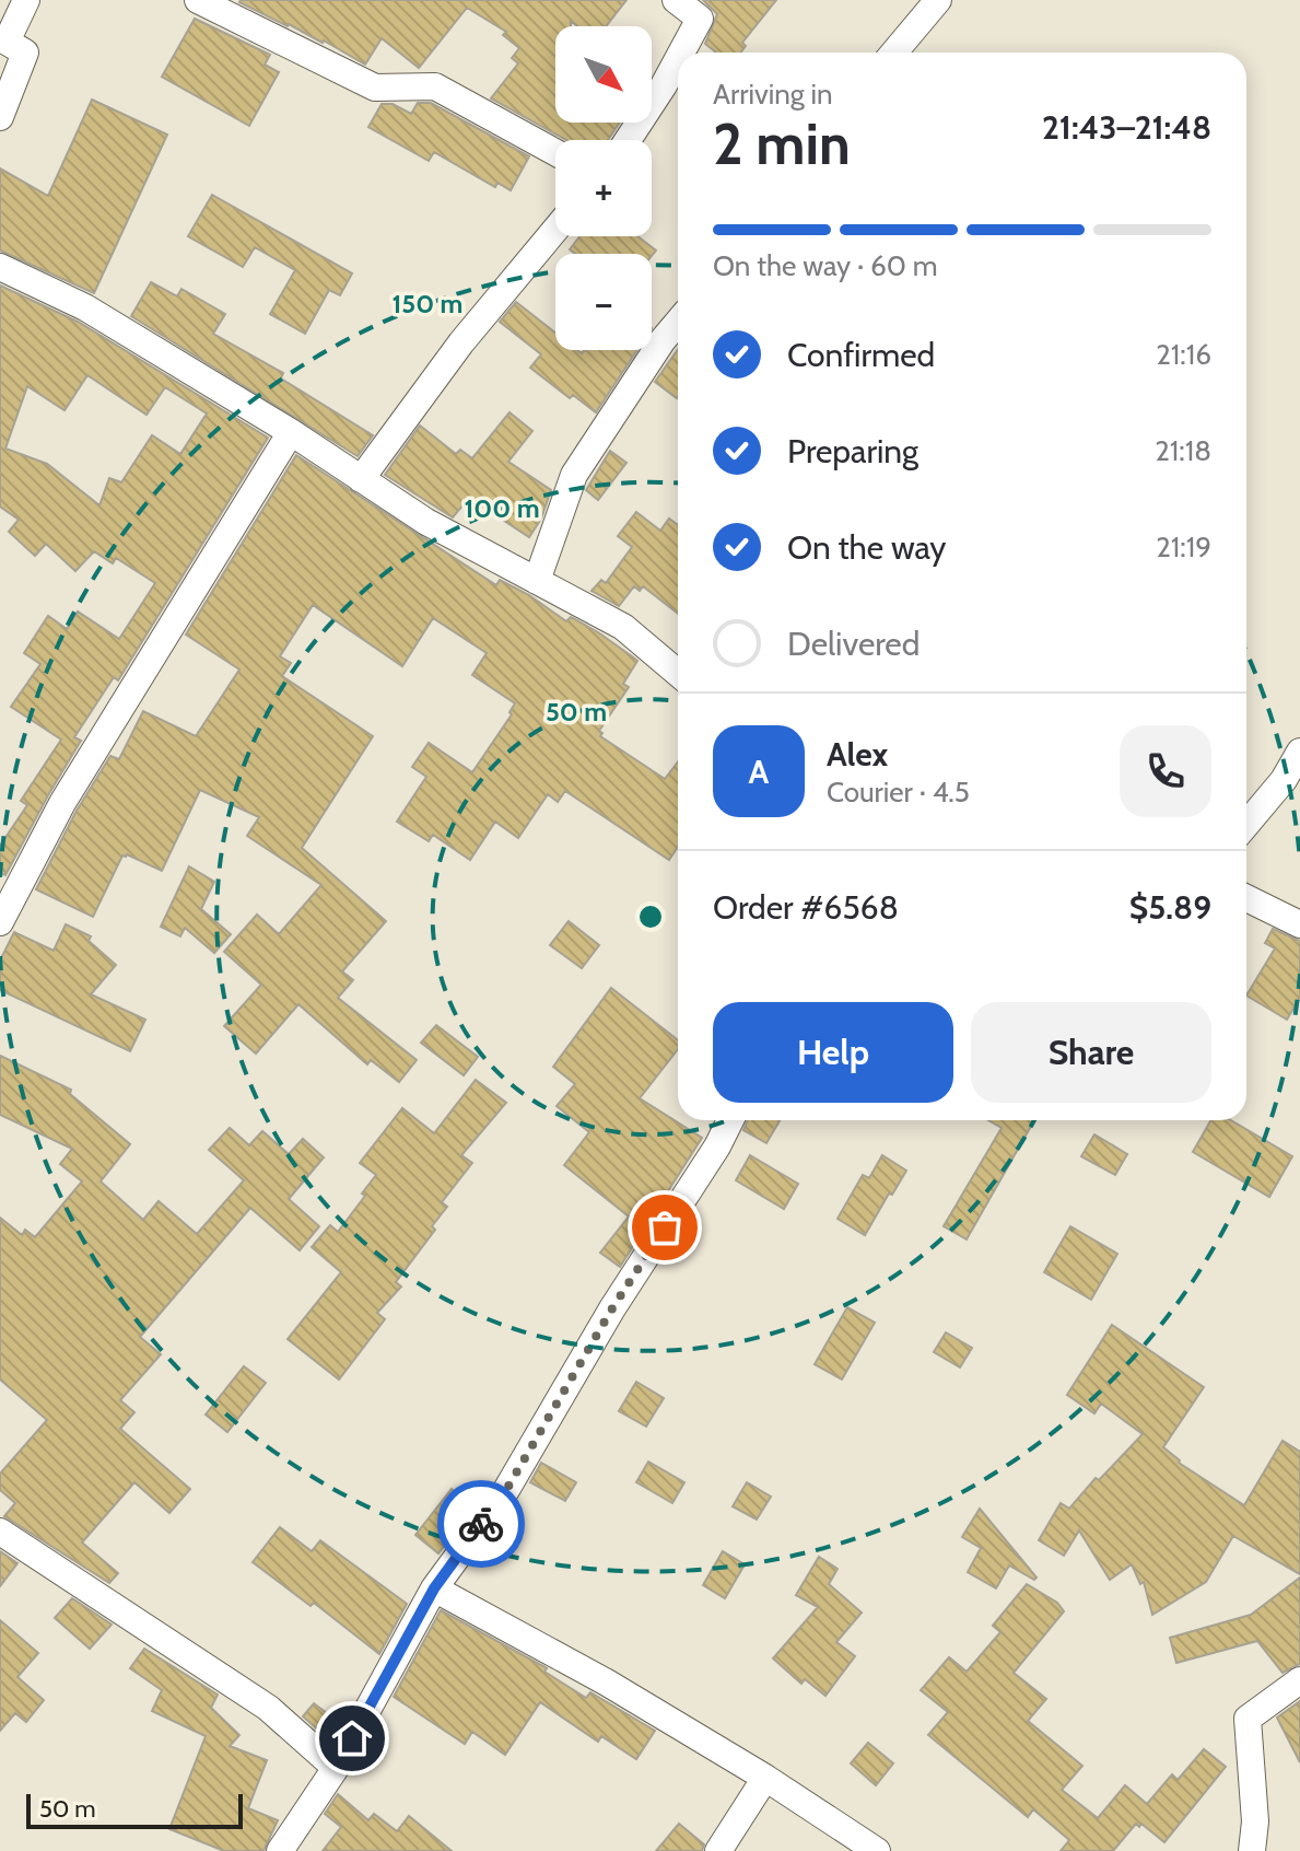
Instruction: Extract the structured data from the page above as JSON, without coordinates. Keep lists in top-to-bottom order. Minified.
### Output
{"scale_bar":"50 m","north":"bottom right","page":{"map_buttons":["+","−"],"heading":["2 min","Arriving in","21:43–21:48"],"panel":["Alex","Courier · 4.5","Order #6568","$5.89"],"bar":"On the way · 60 m","list":[["Confirmed","21:16"],["Preparing","21:18"],["On the way","21:19"],"Delivered"],"round":"A","buttons":["Help","Share"],"scale":"50 m"},"rings":["150 m","100 m","50 m"]}
